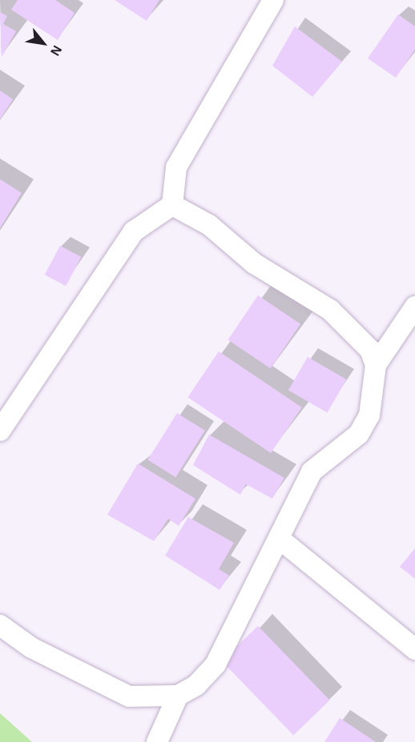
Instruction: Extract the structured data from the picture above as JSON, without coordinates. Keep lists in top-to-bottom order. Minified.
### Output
{"north":"bottom right"}
